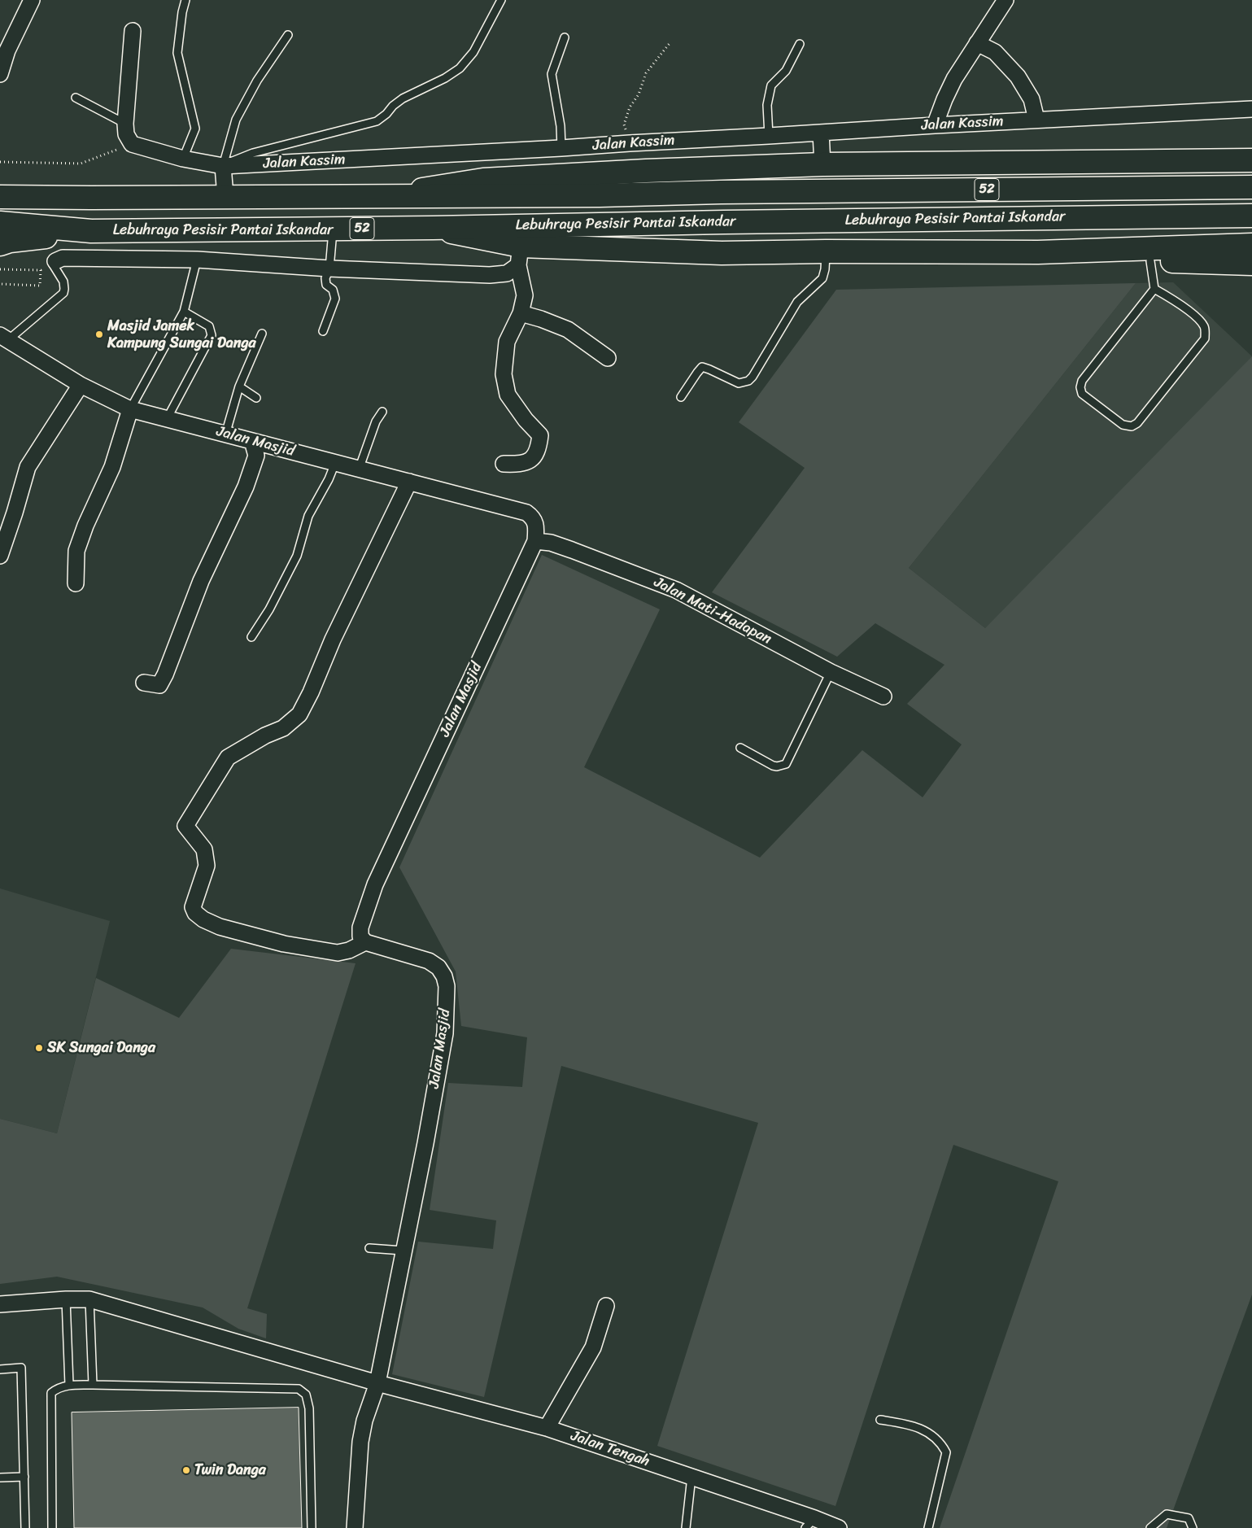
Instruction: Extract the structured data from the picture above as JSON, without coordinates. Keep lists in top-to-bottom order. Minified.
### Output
{"streets":{"main road":["52","Lebuhraya Pesisir Pantai Iskandar"],"street":["Jalan Kassim","Jalan Masjid","Jalan Mati-Hadapan","Jalan Tengah"]},"crossings":[["Jalan Masjid","Jalan Mati-Hadapan"],["Jalan Masjid","Jalan Tengah"]],"places":["Masjid Jamek Kampung Sungai Danga","SK Sungai Danga","Twin Danga"]}
